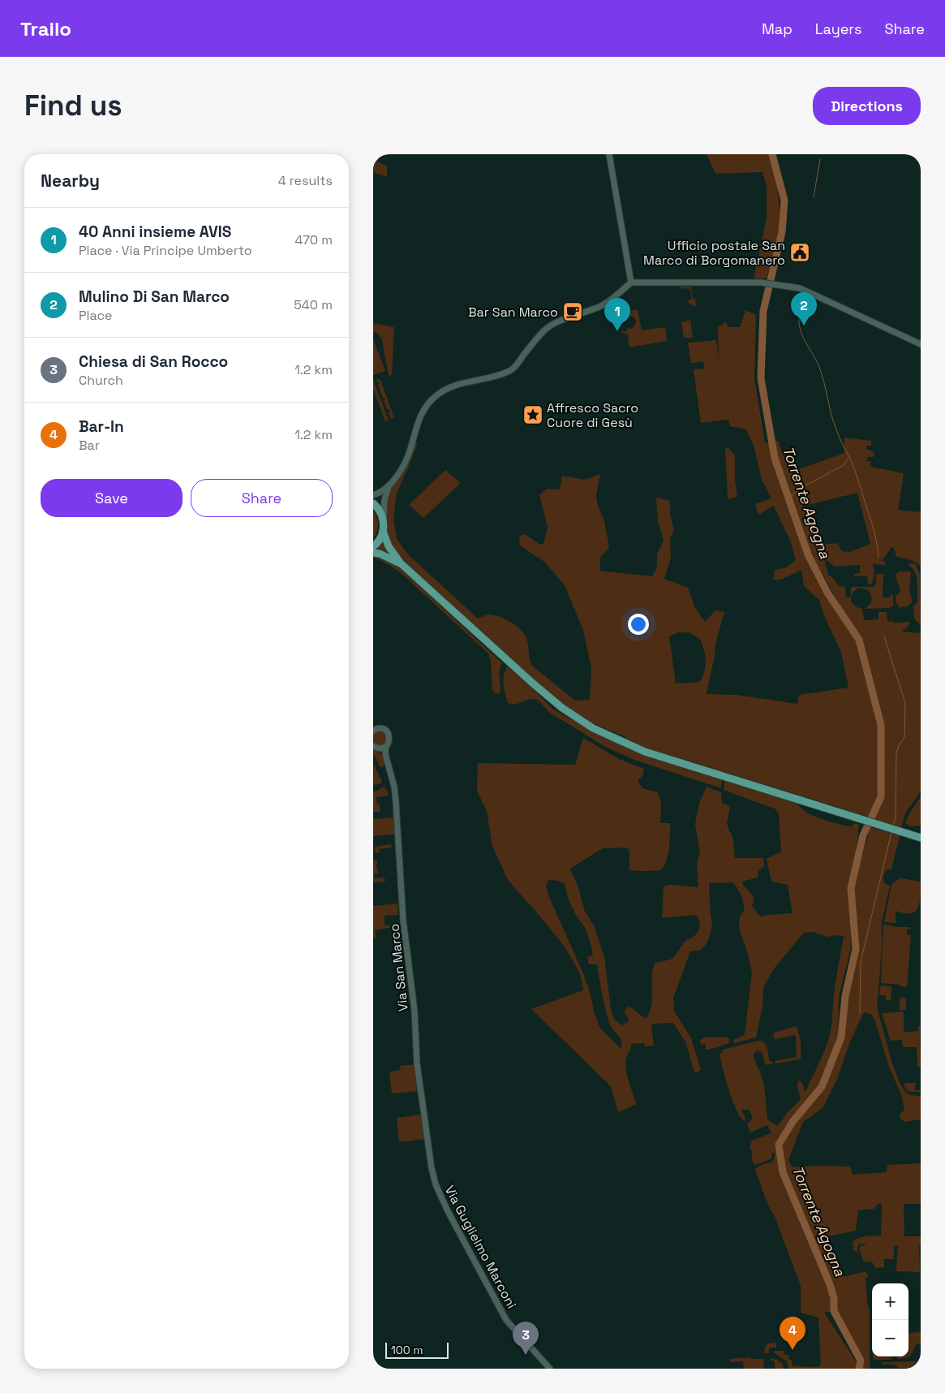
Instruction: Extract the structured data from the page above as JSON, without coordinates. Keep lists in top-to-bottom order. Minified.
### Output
{"streets":{"street":["Via San Marco","Via Guglielmo Marconi"]},"crossings":[["Via San Marco","Via Guglielmo Marconi"]],"water":["Torrente Agogna"],"places":{"public building":["Ufficio postale San Marco di Borgomanero"],"cafe":["Bar San Marco"],"place":["Affresco Sacro Cuore di Gesù"]},"scale_bar":"100 m","page":{"header":"Trailo","nav":["Map","Layers","Share"],"buttons":["Directions",["Save","Share"]],"title":"Find us","heading":["Nearby","4 results"],"list":[{"mark":"1","name":"40 Anni insieme AVIS","note":"Place · Via Principe Umberto","value":"470 m"},{"mark":"2","name":"Mulino Di San Marco","note":"Place","value":"540 m"},{"mark":"3","name":"Chiesa di San Rocco","note":"Church","value":"1.2 km"},{"mark":"4","name":"Bar-In","note":"Bar","value":"1.2 km"}],"pins":["2","1","4","3"],"map_buttons":["+","−"],"scale":"100 m"}}
